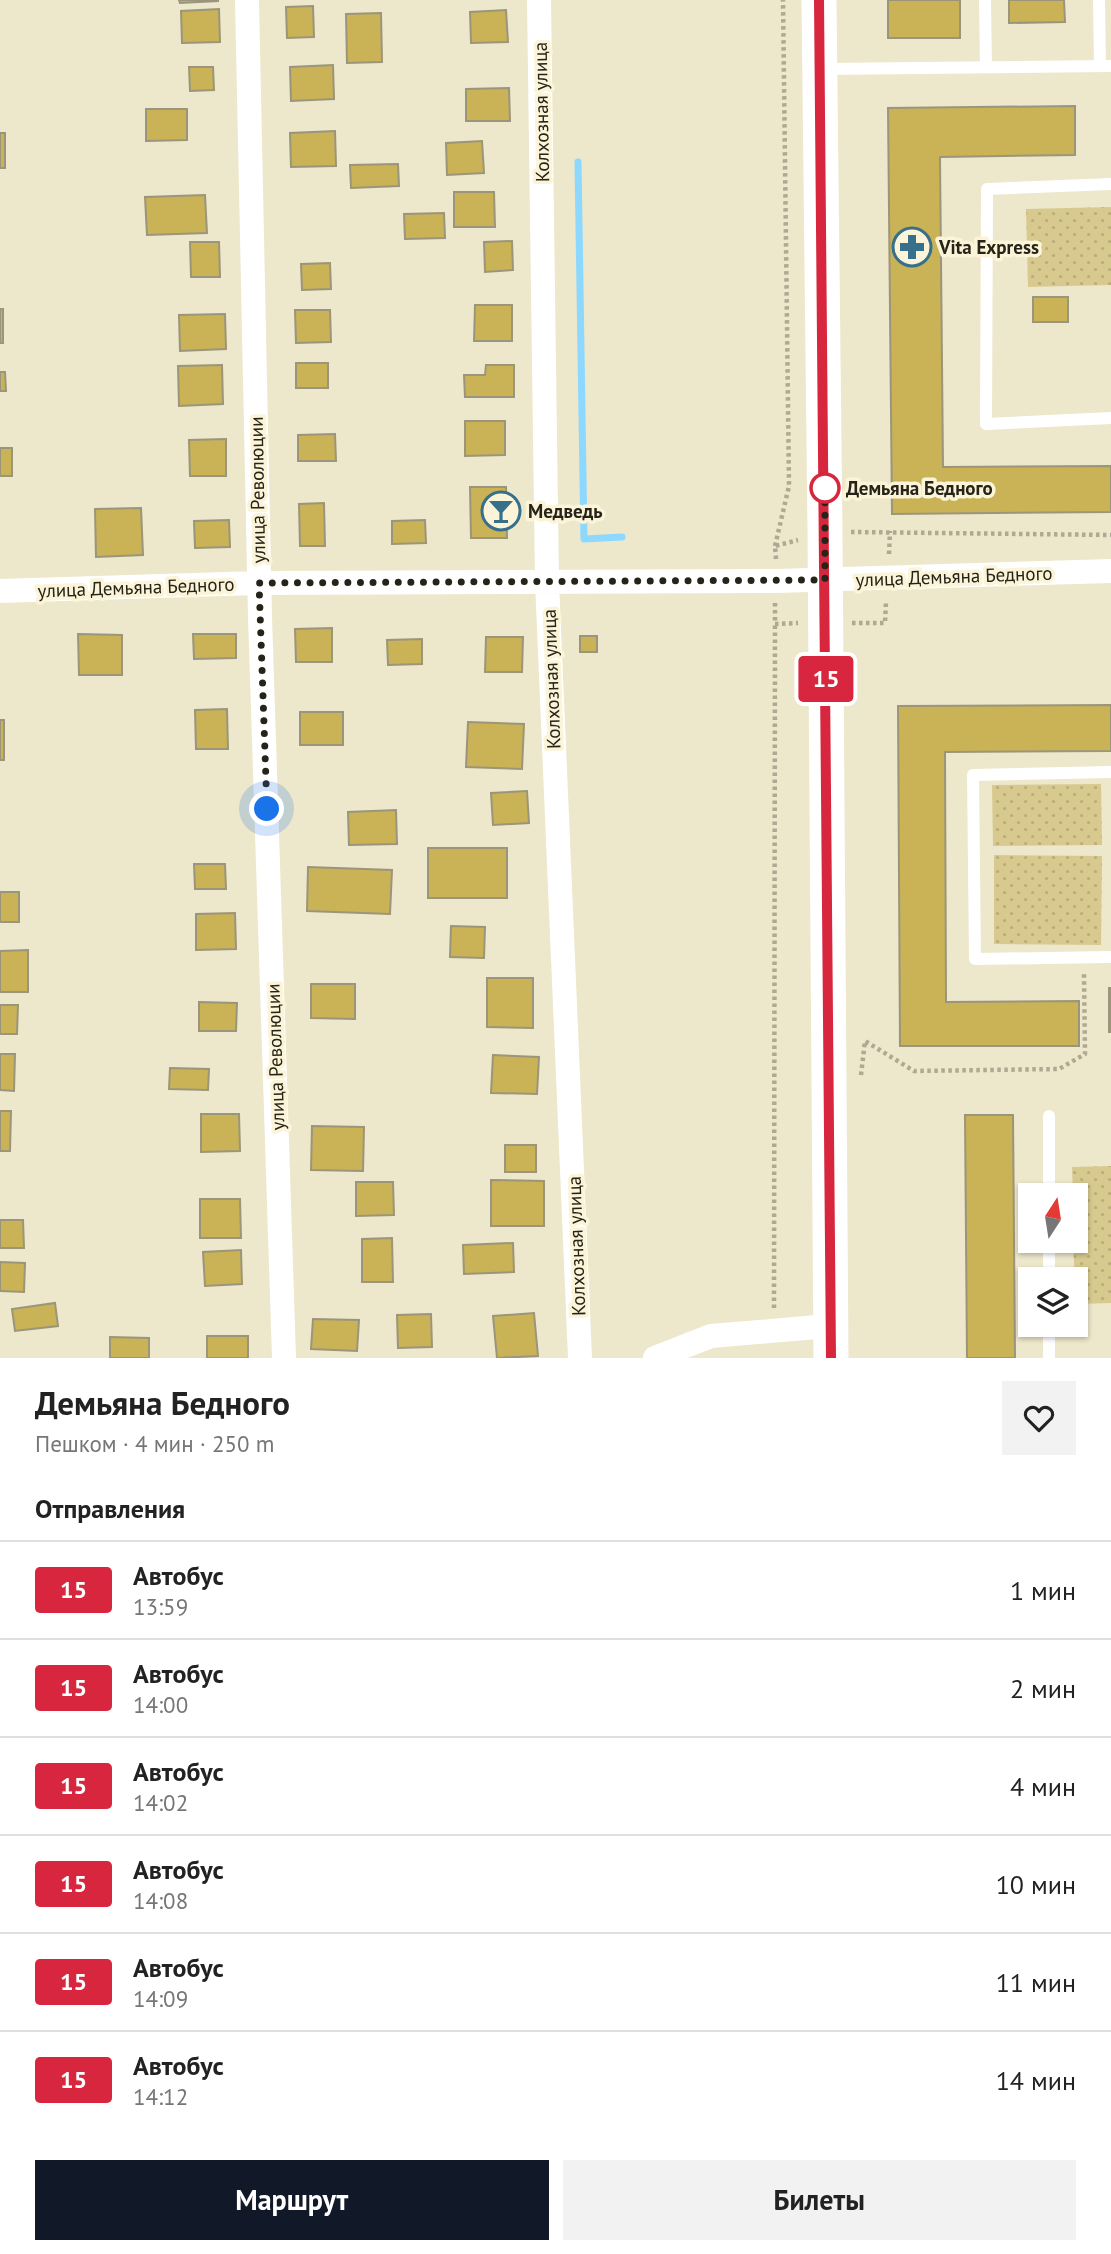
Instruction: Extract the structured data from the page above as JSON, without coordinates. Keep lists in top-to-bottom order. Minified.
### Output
{"streets":{"street":["Колхозная улица","улица Революции","улица Демьяна Бедного"]},"crossings":[["Колхозная улица","улица Демьяна Бедного"],["улица Революции","улица Демьяна Бедного"]],"places":{"pharmacy":["Vita Express"],"other":["Демьяна Бедного"],"bar":["Медведь"]},"lines":["bus line 15"],"north":"top","page":{"on_map":"15","heading":[["Демьяна Бедного","Пешком · 4 мин · 250 m"],"Отправления"],"list":[{"mark":"15","name":"Автобус","note":"13:59","value":"1 мин"},{"mark":"15","name":"Автобус","note":"14:00","value":"2 мин"},{"mark":"15","name":"Автобус","note":"14:02","value":"4 мин"},{"mark":"15","name":"Автобус","note":"14:08","value":"10 мин"},{"mark":"15","name":"Автобус","note":"14:09","value":"11 мин"},{"mark":"15","name":"Автобус","note":"14:12","value":"14 мин"}],"buttons":["Маршрут","Билеты"]}}
